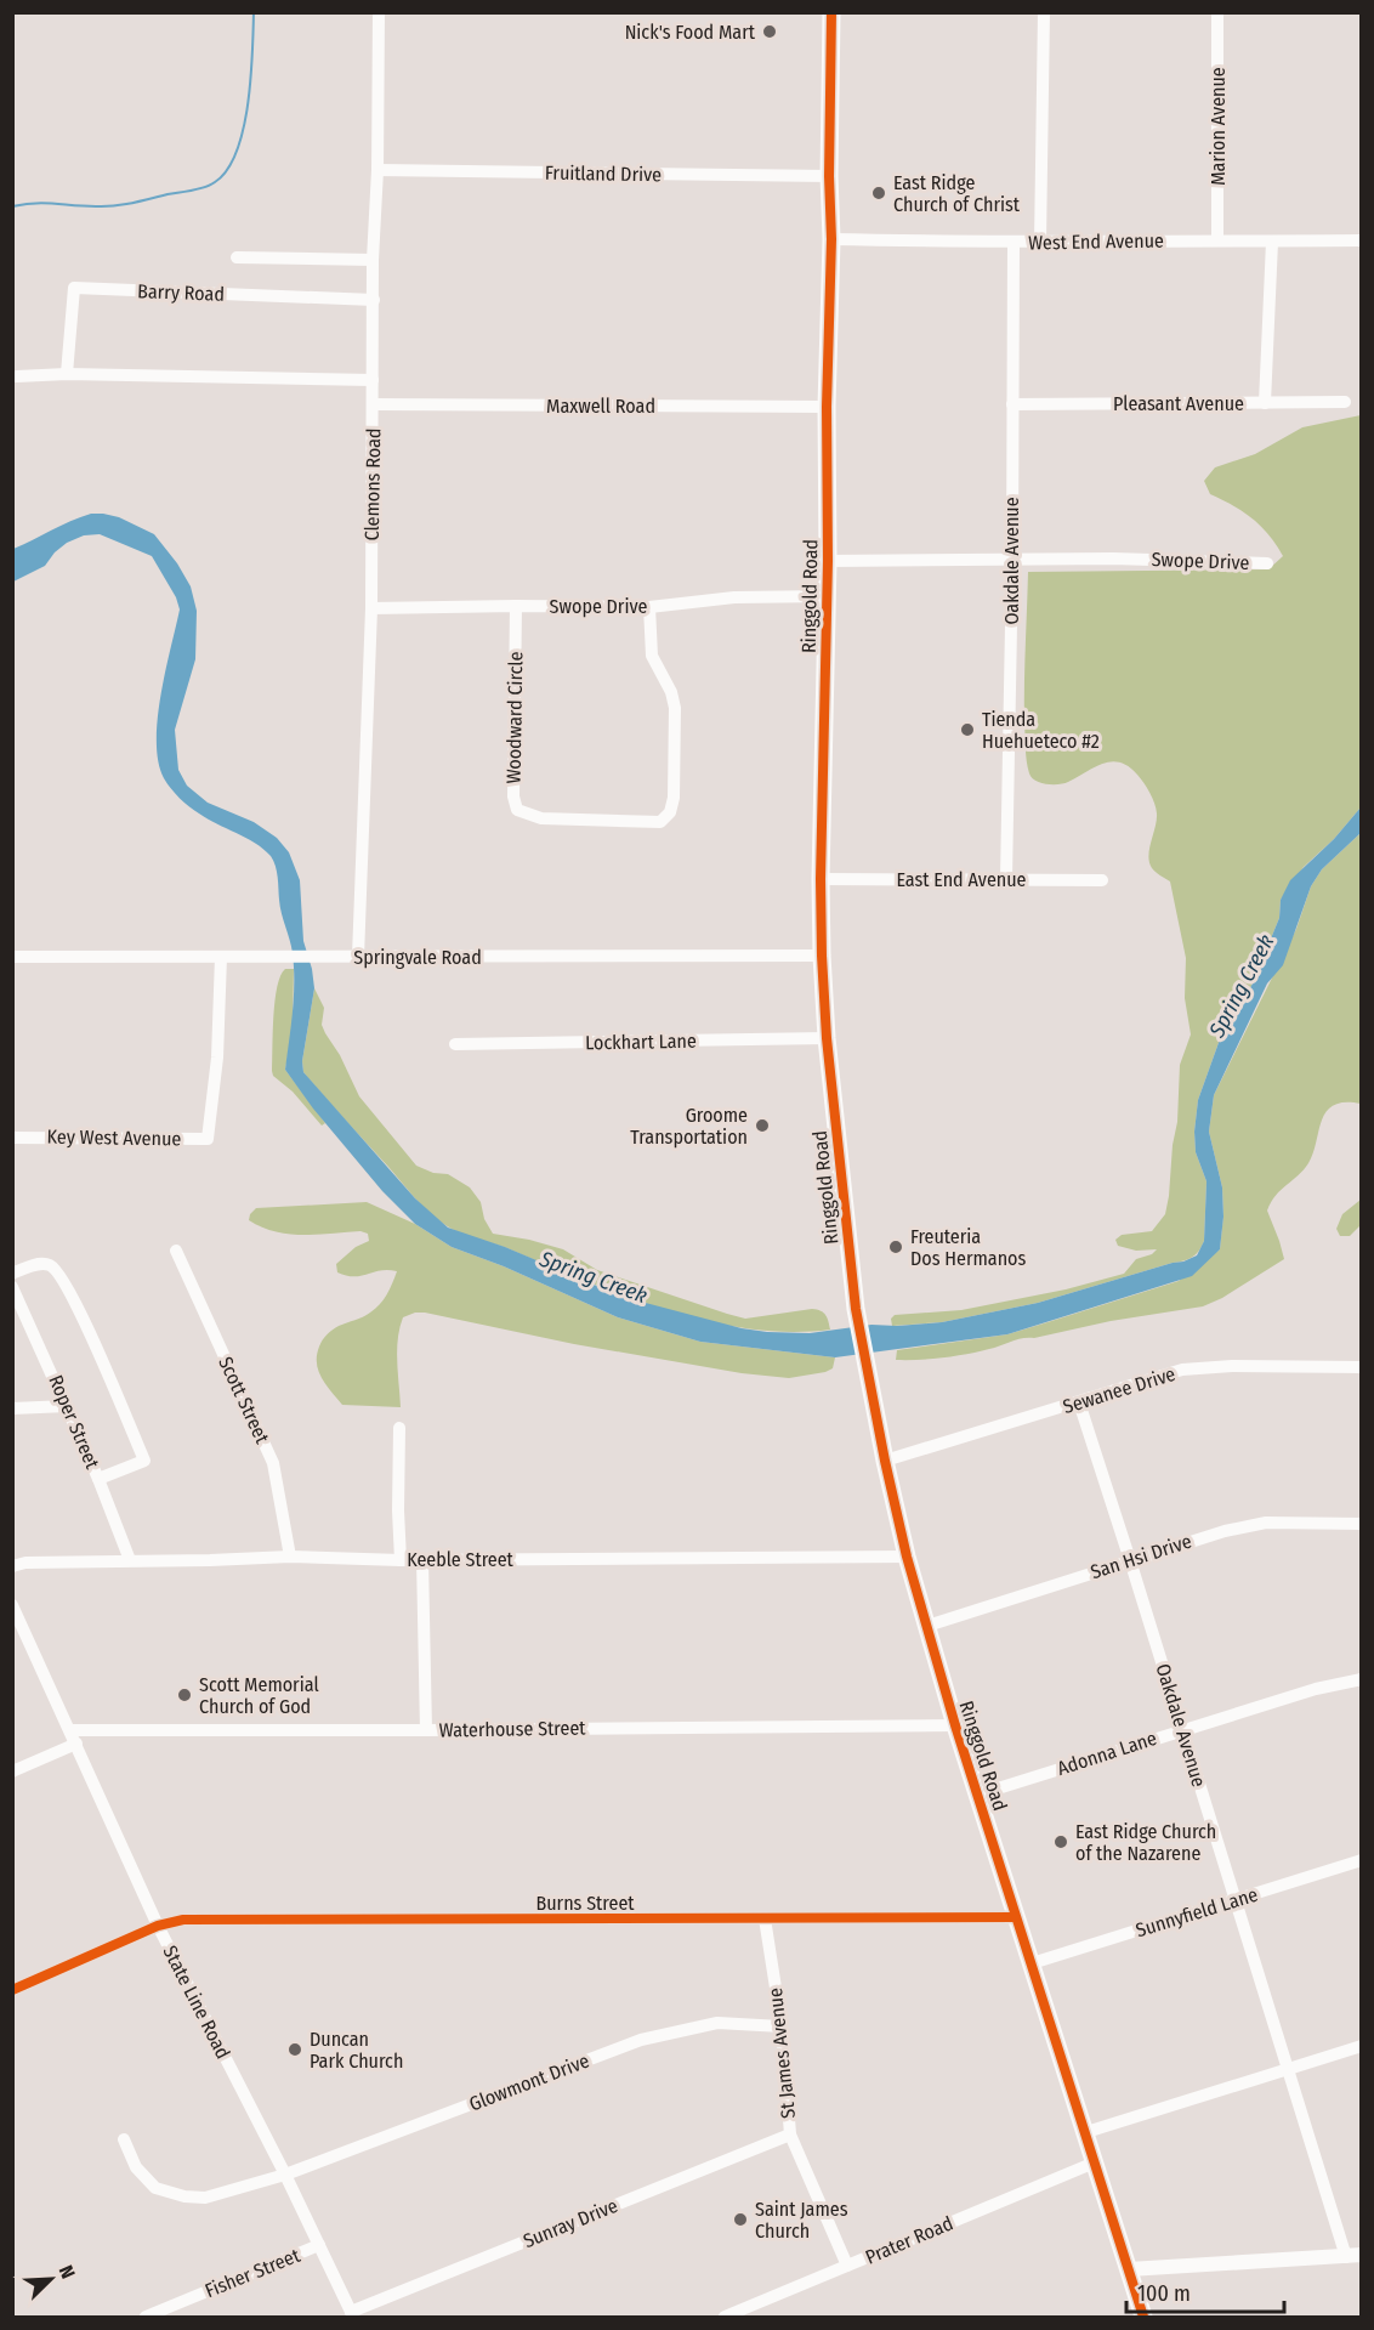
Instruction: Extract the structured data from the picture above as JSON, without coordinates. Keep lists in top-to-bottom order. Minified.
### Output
{"streets":{"main road":["Ringgold Road"],"street":["Marion Avenue","Fruitland Drive","West End Avenue","Barry Road","Pleasant Avenue","Maxwell Road","Clemons Road","Oakdale Avenue","Swope Drive","Woodward Circle","East End Avenue","Springvale Road","Lockhart Lane","Key West Avenue","Sewanee Drive","Scott Street","Roper Street","San Hsi Drive","Keeble Street","Waterhouse Street","Adonna Lane","Burns Street","Sunnyfield Lane","State Line Road","St James Avenue","Glowmont Drive","Sunray Drive","Prater Road","Fisher Street"]},"crossings":[["Marion Avenue","West End Avenue"],["Fruitland Drive","Clemons Road"],["Fruitland Drive","Ringgold Road"],["West End Avenue","Oakdale Avenue"],["West End Avenue","Ringgold Road"],["Barry Road","Clemons Road"],["Pleasant Avenue","Oakdale Avenue"],["Maxwell Road","Clemons Road"],["Maxwell Road","Ringgold Road"],["Clemons Road","Swope Drive"],["Clemons Road","Springvale Road"],["Oakdale Avenue","Swope Drive"],["Oakdale Avenue","East End Avenue"],["Oakdale Avenue","Sewanee Drive"],["Oakdale Avenue","San Hsi Drive"],["Oakdale Avenue","Adonna Lane"],["Oakdale Avenue","Sunnyfield Lane"],["Swope Drive","Ringgold Road"],["Swope Drive","Woodward Circle"],["Ringgold Road","East End Avenue"],["Ringgold Road","Springvale Road"],["Ringgold Road","Lockhart Lane"],["Ringgold Road","Sewanee Drive"],["Ringgold Road","San Hsi Drive"],["Ringgold Road","Keeble Street"],["Ringgold Road","Waterhouse Street"],["Ringgold Road","Adonna Lane"],["Ringgold Road","Burns Street"],["Ringgold Road","Sunnyfield Lane"],["Ringgold Road","Prater Road"],["Springvale Road","Key West Avenue"],["Scott Street","Keeble Street"],["Roper Street","Keeble Street"],["Waterhouse Street","State Line Road"],["Burns Street","State Line Road"],["Burns Street","St James Avenue"],["State Line Road","Glowmont Drive"],["State Line Road","Sunray Drive"],["State Line Road","Fisher Street"],["St James Avenue","Glowmont Drive"],["St James Avenue","Sunray Drive"],["St James Avenue","Prater Road"]],"water":["Spring Creek"],"places":["Nick's Food Mart","East Ridge Church of Christ","Tienda Huehueteco #2","Groome Transportation","Freuteria Dos Hermanos","Scott Memorial Church of God","East Ridge Church of the Nazarene","Duncan Park Church","Saint James Church"],"scale_bar":"100 m","north":"top right"}
